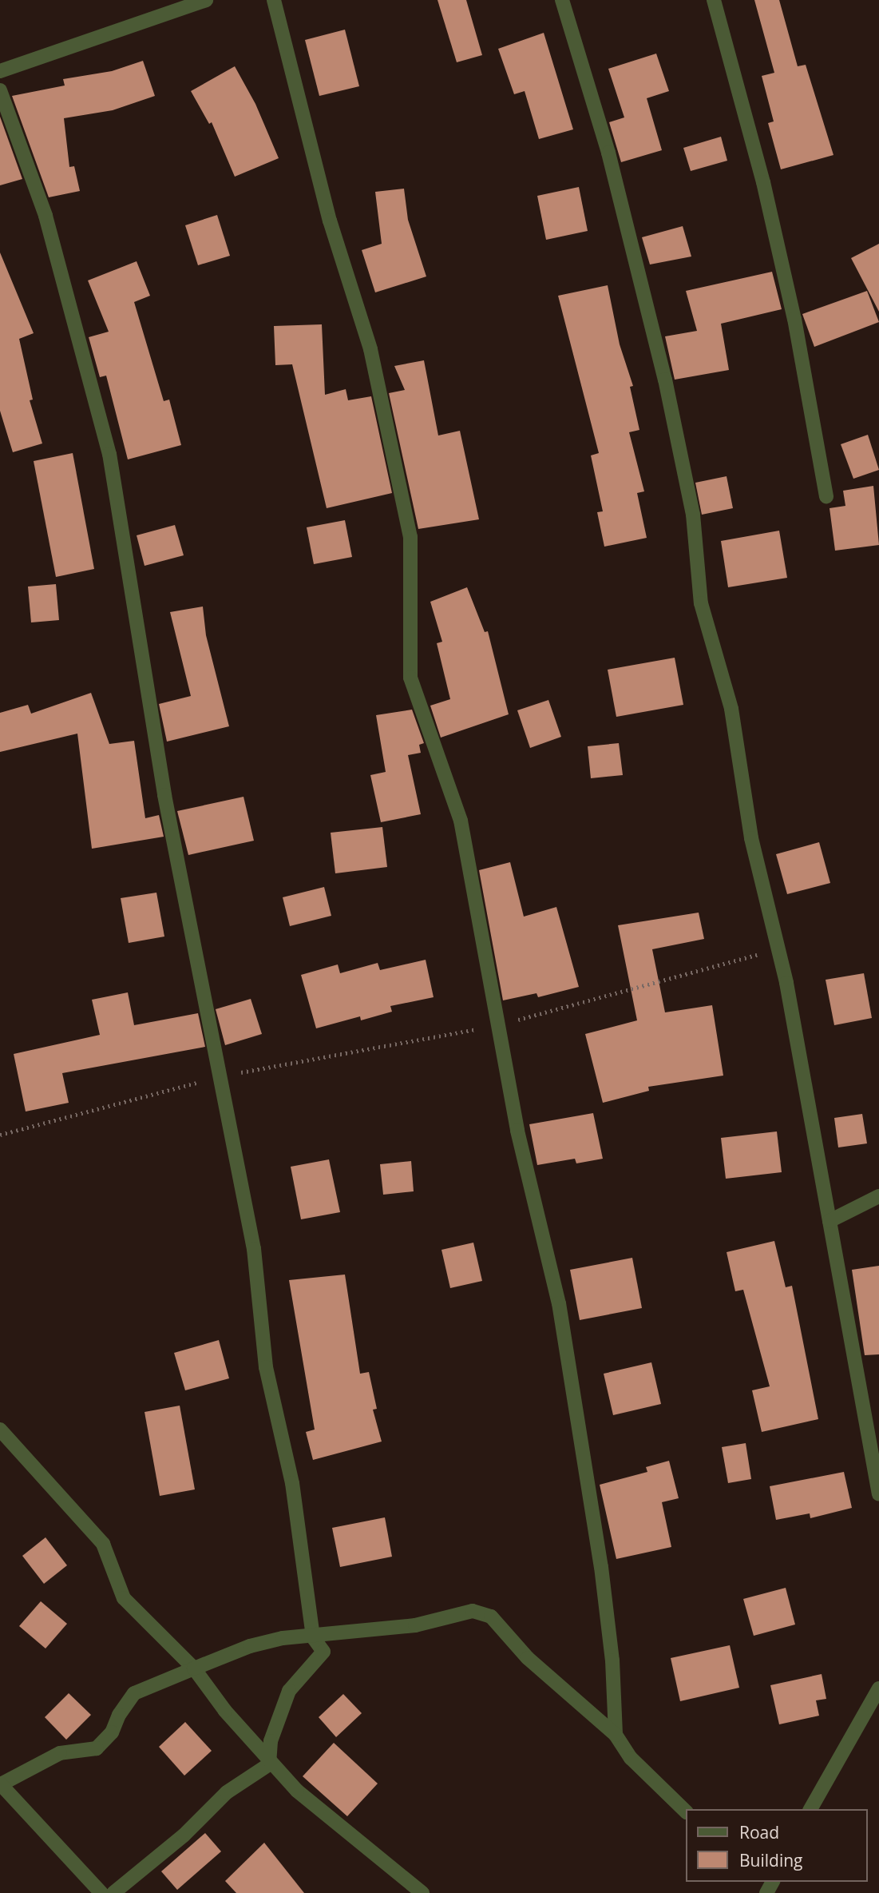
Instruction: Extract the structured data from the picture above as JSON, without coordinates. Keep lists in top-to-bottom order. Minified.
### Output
{"legend":["Road","Building"]}
